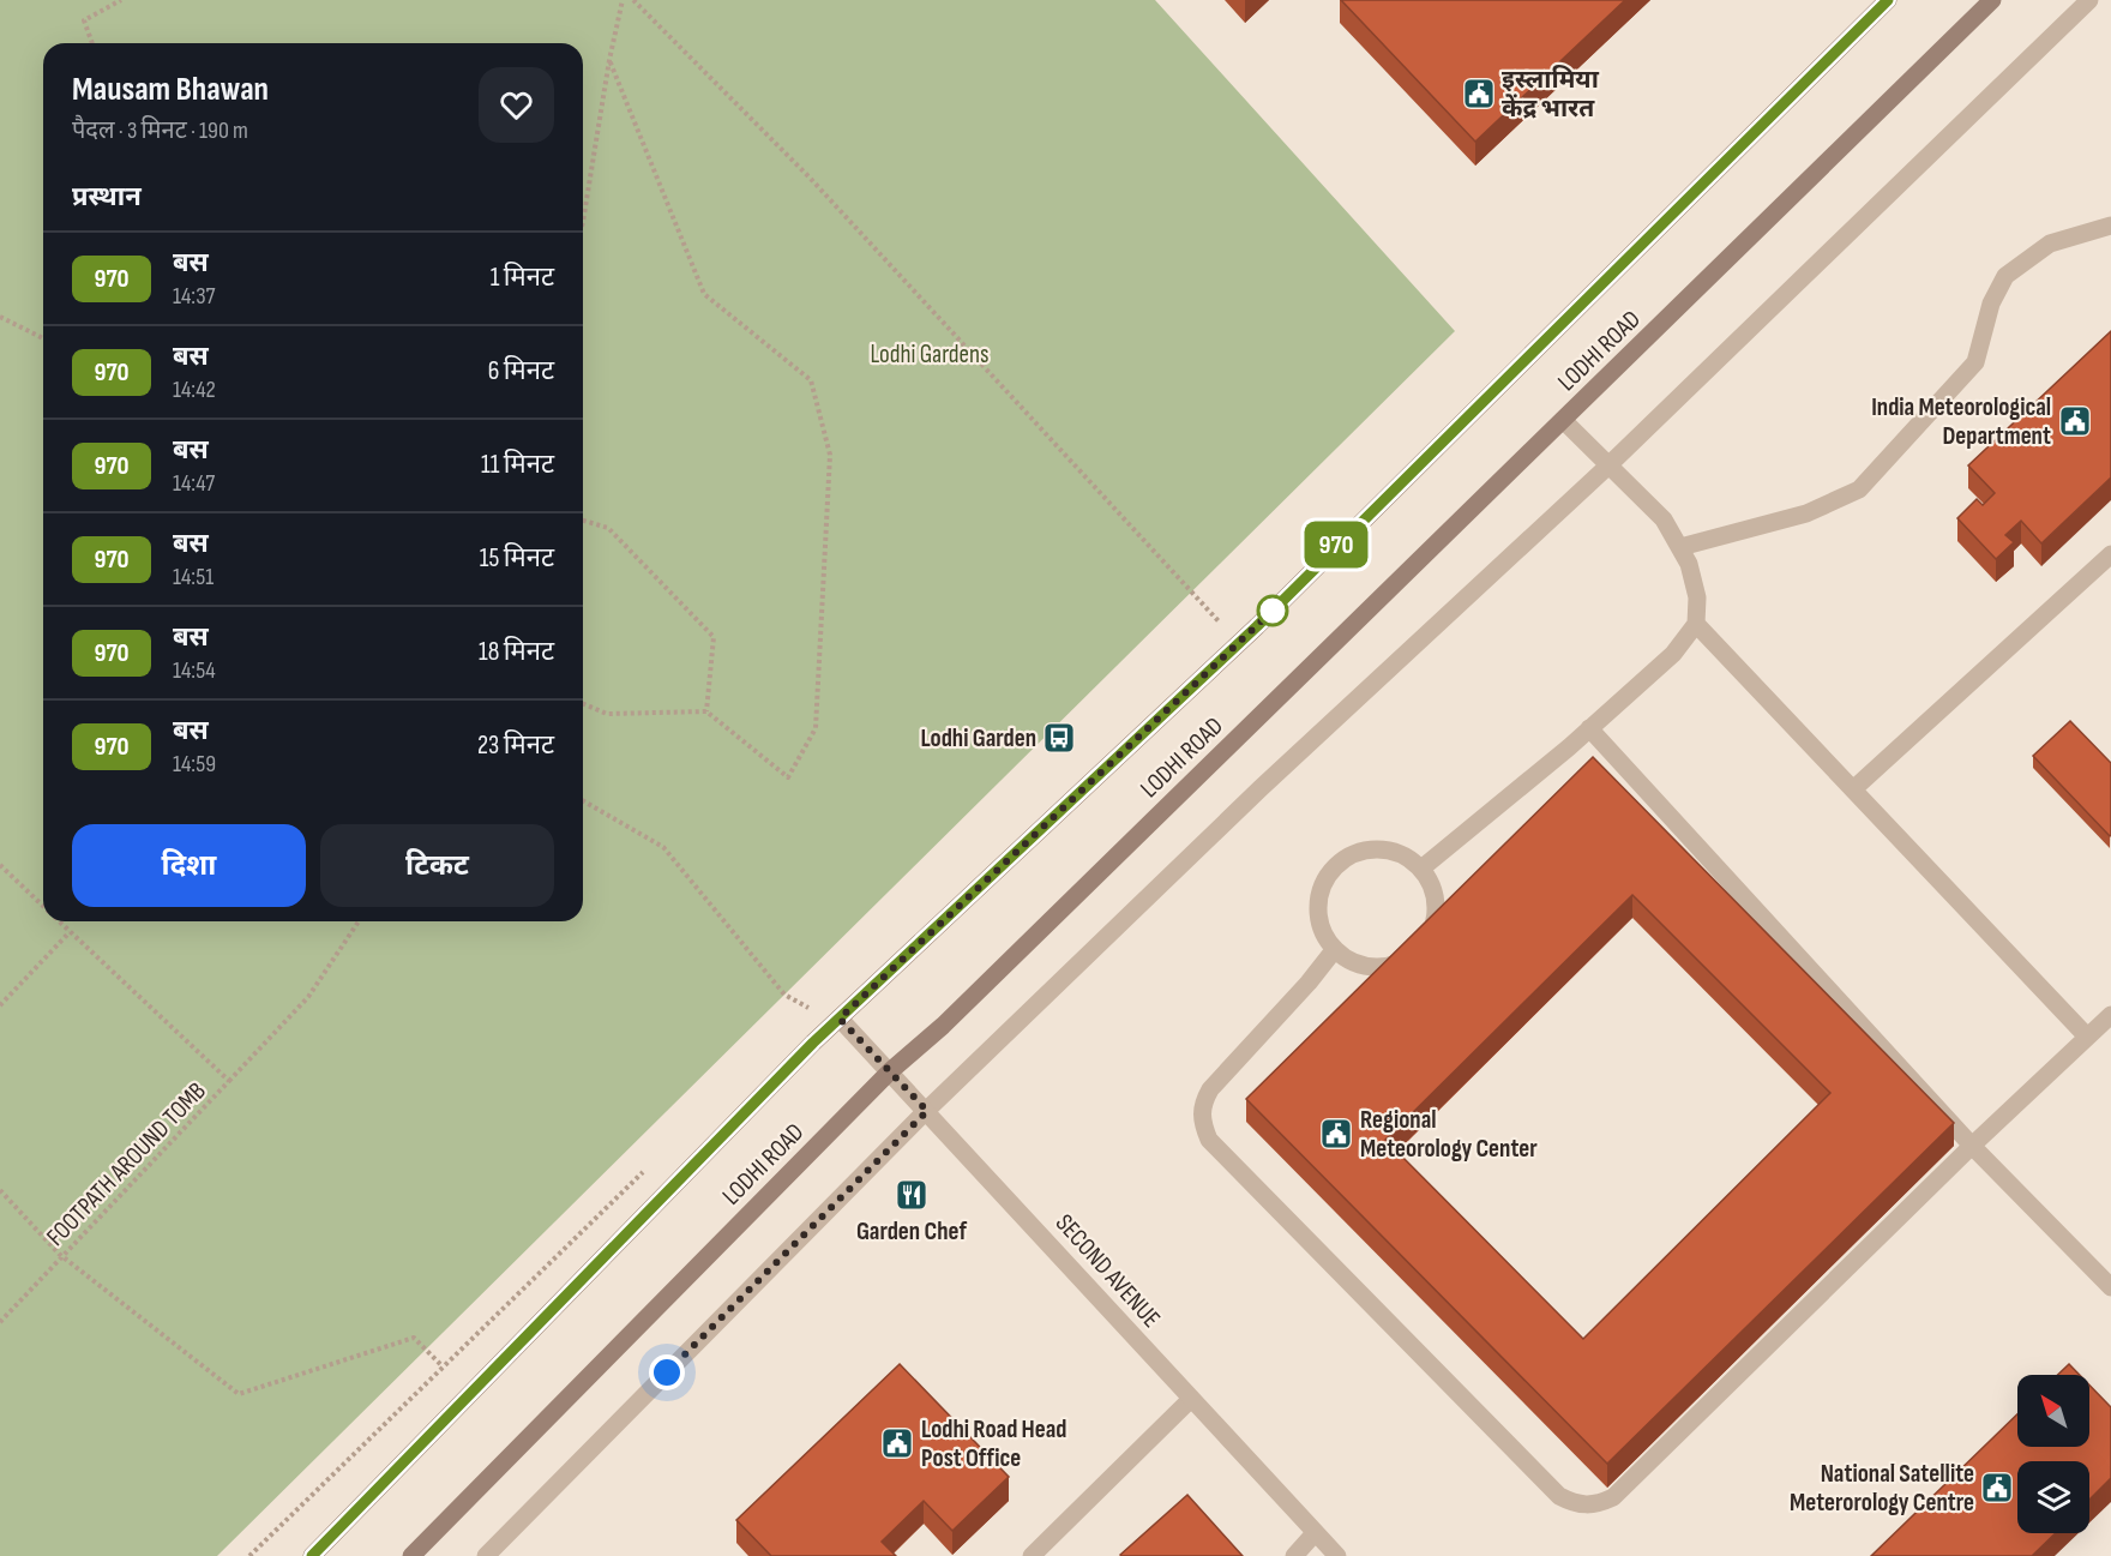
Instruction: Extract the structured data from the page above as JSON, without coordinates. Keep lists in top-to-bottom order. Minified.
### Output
{"streets":{"main road":["LODHI ROAD"],"street":["SECOND AVENUE"],"path":["FOOTPATH AROUND TOMB"]},"crossings":[["LODHI ROAD","SECOND AVENUE"]],"parks":["Lodhi Gardens"],"places":{"public building":["इस्लामिया केंद्र भारत","India Meteorological Department","Regional Meteorology Center","Lodhi Road Head Post Office","National Satellite Meterorology Centre"],"bus stop":["Lodhi Garden"],"restaurant":["Garden Chef"]},"lines":["bus line 970"],"north":"top left","page":{"on_map":"970","heading":[["Mausam Bhawan","पैदल · 3 मिनट · 190 m"],"प्रस्थान"],"list":[{"mark":"970","name":"बस","note":"14:37","value":"1 मिनट"},{"mark":"970","name":"बस","note":"14:42","value":"6 मिनट"},{"mark":"970","name":"बस","note":"14:47","value":"11 मिनट"},{"mark":"970","name":"बस","note":"14:51","value":"15 मिनट"},{"mark":"970","name":"बस","note":"14:54","value":"18 मिनट"},{"mark":"970","name":"बस","note":"14:59","value":"23 मिनट"}],"buttons":["दिशा","टिकट"]}}
